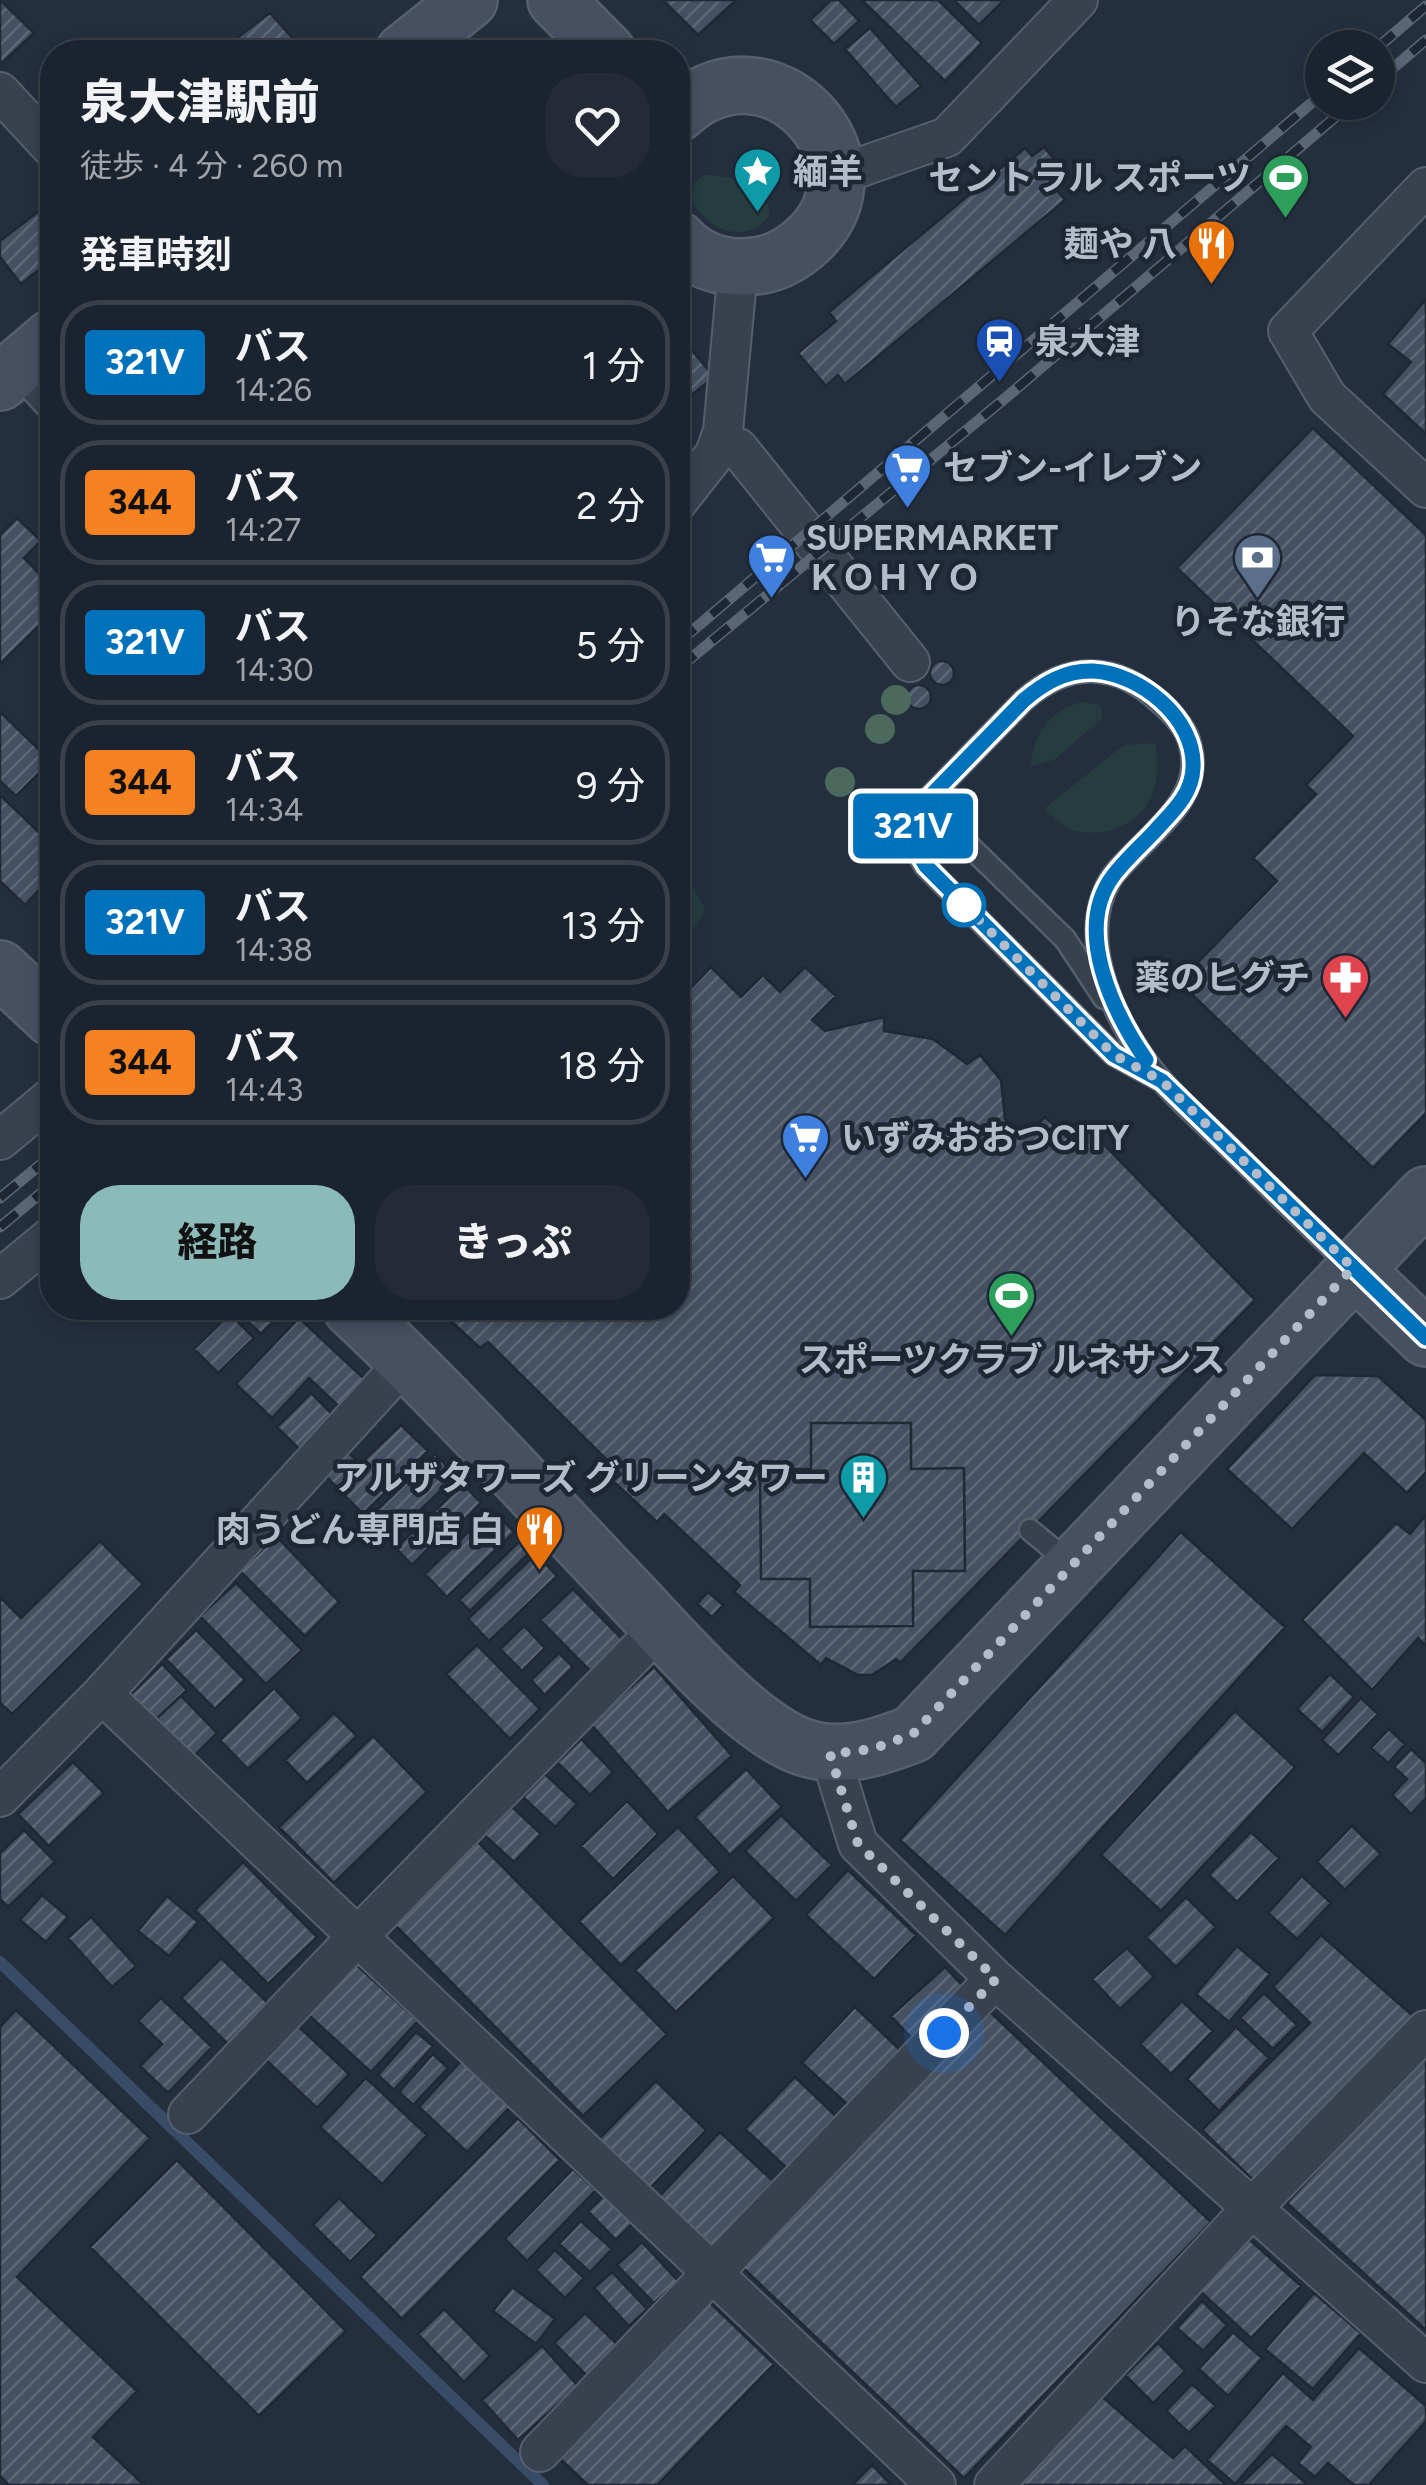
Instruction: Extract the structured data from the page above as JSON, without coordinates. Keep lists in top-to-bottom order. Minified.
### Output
{"places":{"place":["緬羊"],"sports":["セントラル スポーツ","スポーツクラブ ルネサンス"],"restaurant":["麺や 八","肉うどん専門店 白"],"station":["泉大津"],"supermarket":["セブン-イレブン","SUPERMARKET ＫＯＨＹＯ","いずみおおつCITY"],"bank":["りそな銀行"],"pharmacy":["薬のヒグチ"],"building":["アルザタワーズ グリーンタワー"]},"lines":["bus line 321V"],"page":{"on_map":"321V","heading":[["泉大津駅前","徒歩 · 4 分 · 260 m"],"発車時刻"],"list":[{"mark":"321V","name":"バス","note":"14:26","value":"1 分"},{"mark":"344","name":"バス","note":"14:27","value":"2 分"},{"mark":"321V","name":"バス","note":"14:30","value":"5 分"},{"mark":"344","name":"バス","note":"14:34","value":"9 分"},{"mark":"321V","name":"バス","note":"14:38","value":"13 分"},{"mark":"344","name":"バス","note":"14:43","value":"18 分"}],"buttons":["経路","きっぷ"]}}
